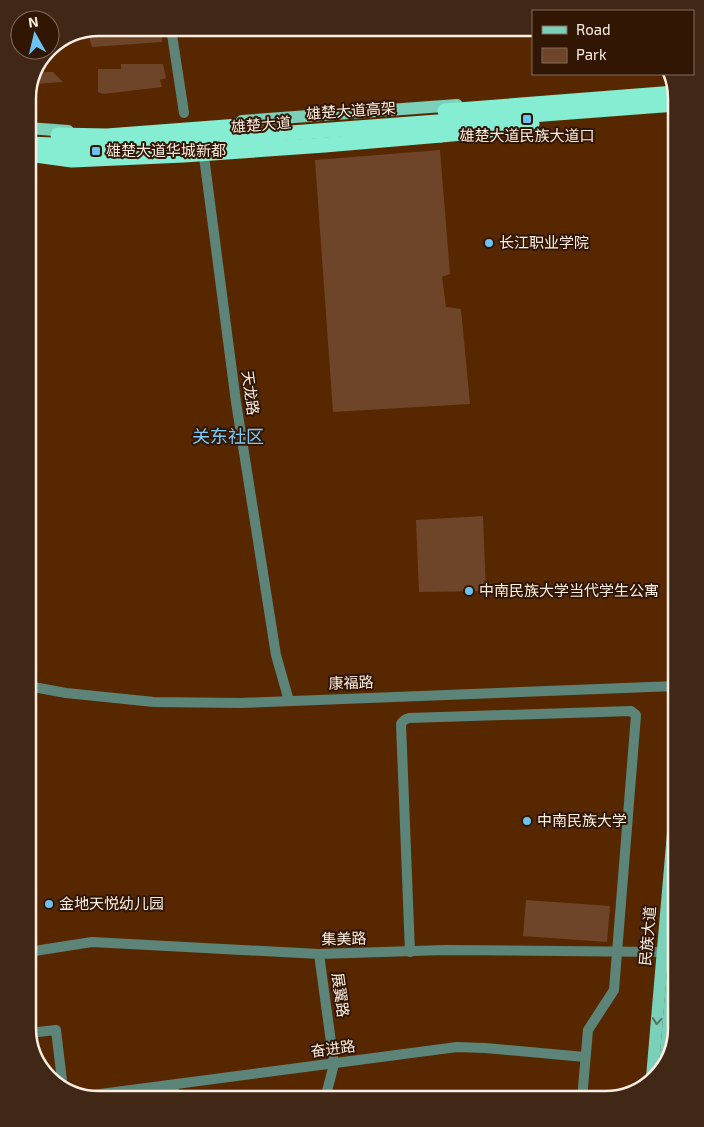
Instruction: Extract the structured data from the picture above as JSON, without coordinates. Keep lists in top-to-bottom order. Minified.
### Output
{"streets":{"highway":["雄楚大道高架"],"main road":["雄楚大道","民族大道"],"street":["天龙路","康福路","集美路","展翼路","奋进路"]},"crossings":[["雄楚大道","天龙路"],["天龙路","康福路"],["集美路","展翼路"],["展翼路","奋进路"]],"districts":["关东社区"],"places":{"transit":["雄楚大道民族大道口","雄楚大道华城新都"],"other":["长江职业学院","中南民族大学当代学生公寓","中南民族大学","金地天悦幼儿园"]},"legend":["Road","Park"],"north":"top"}
